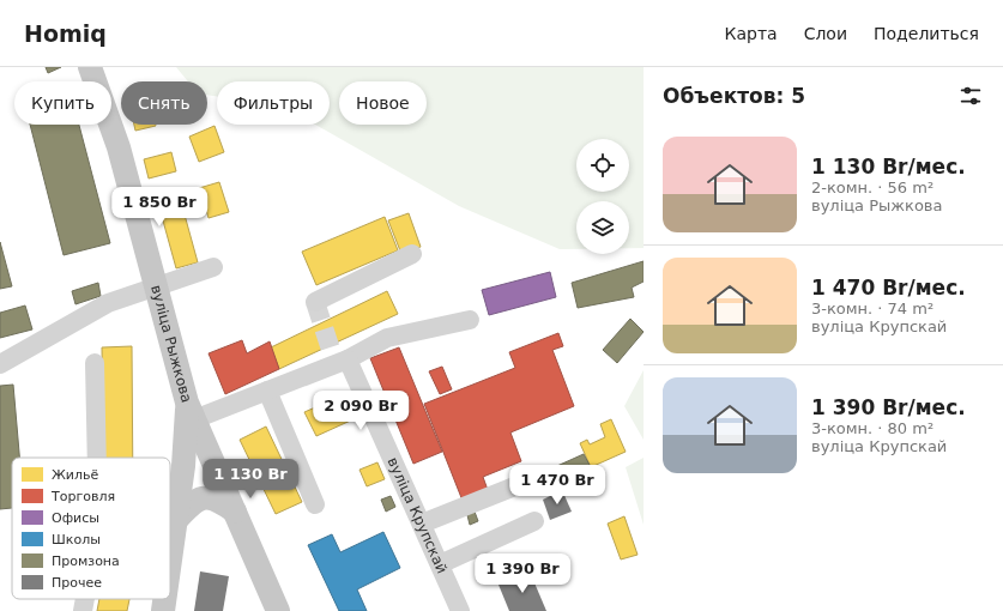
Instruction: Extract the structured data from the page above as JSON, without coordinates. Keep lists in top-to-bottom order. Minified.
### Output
{"streets":{"main road":["вуліца Рыжкова"],"street":["вуліца Крупскай"]},"legend":["Жильё","Торговля","Офисы","Школы","Промзона","Прочее"],"page":{"header":"Homiq","nav":["Карта","Слои","Поделиться"],"heading":"Объектов: 5","chip":["Купить","Снять","Фильтры","Новое"],"list":[{"name":"1 130 Br/мес.","note":"2-комн. · 56 m² · вуліца Рыжкова"},{"name":"1 470 Br/мес.","note":"3-комн. · 74 m² · вуліца Крупскай"},{"name":"1 390 Br/мес.","note":"3-комн. · 80 m² · вуліца Крупскай"}],"price":["1 850 Br","2 090 Br","1 130 Br","1 470 Br","1 390 Br"]}}
